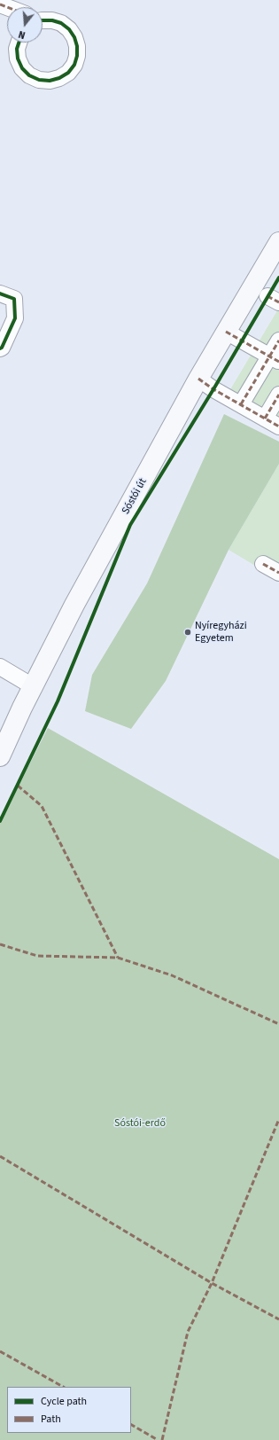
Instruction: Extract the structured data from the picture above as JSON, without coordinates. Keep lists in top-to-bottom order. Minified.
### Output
{"streets":{"main road":["Sóstói út"]},"parks":["Sóstói-erdő"],"places":["Nyíregyházi Egyetem"],"legend":["Cycle path","Path"],"north":"bottom"}
